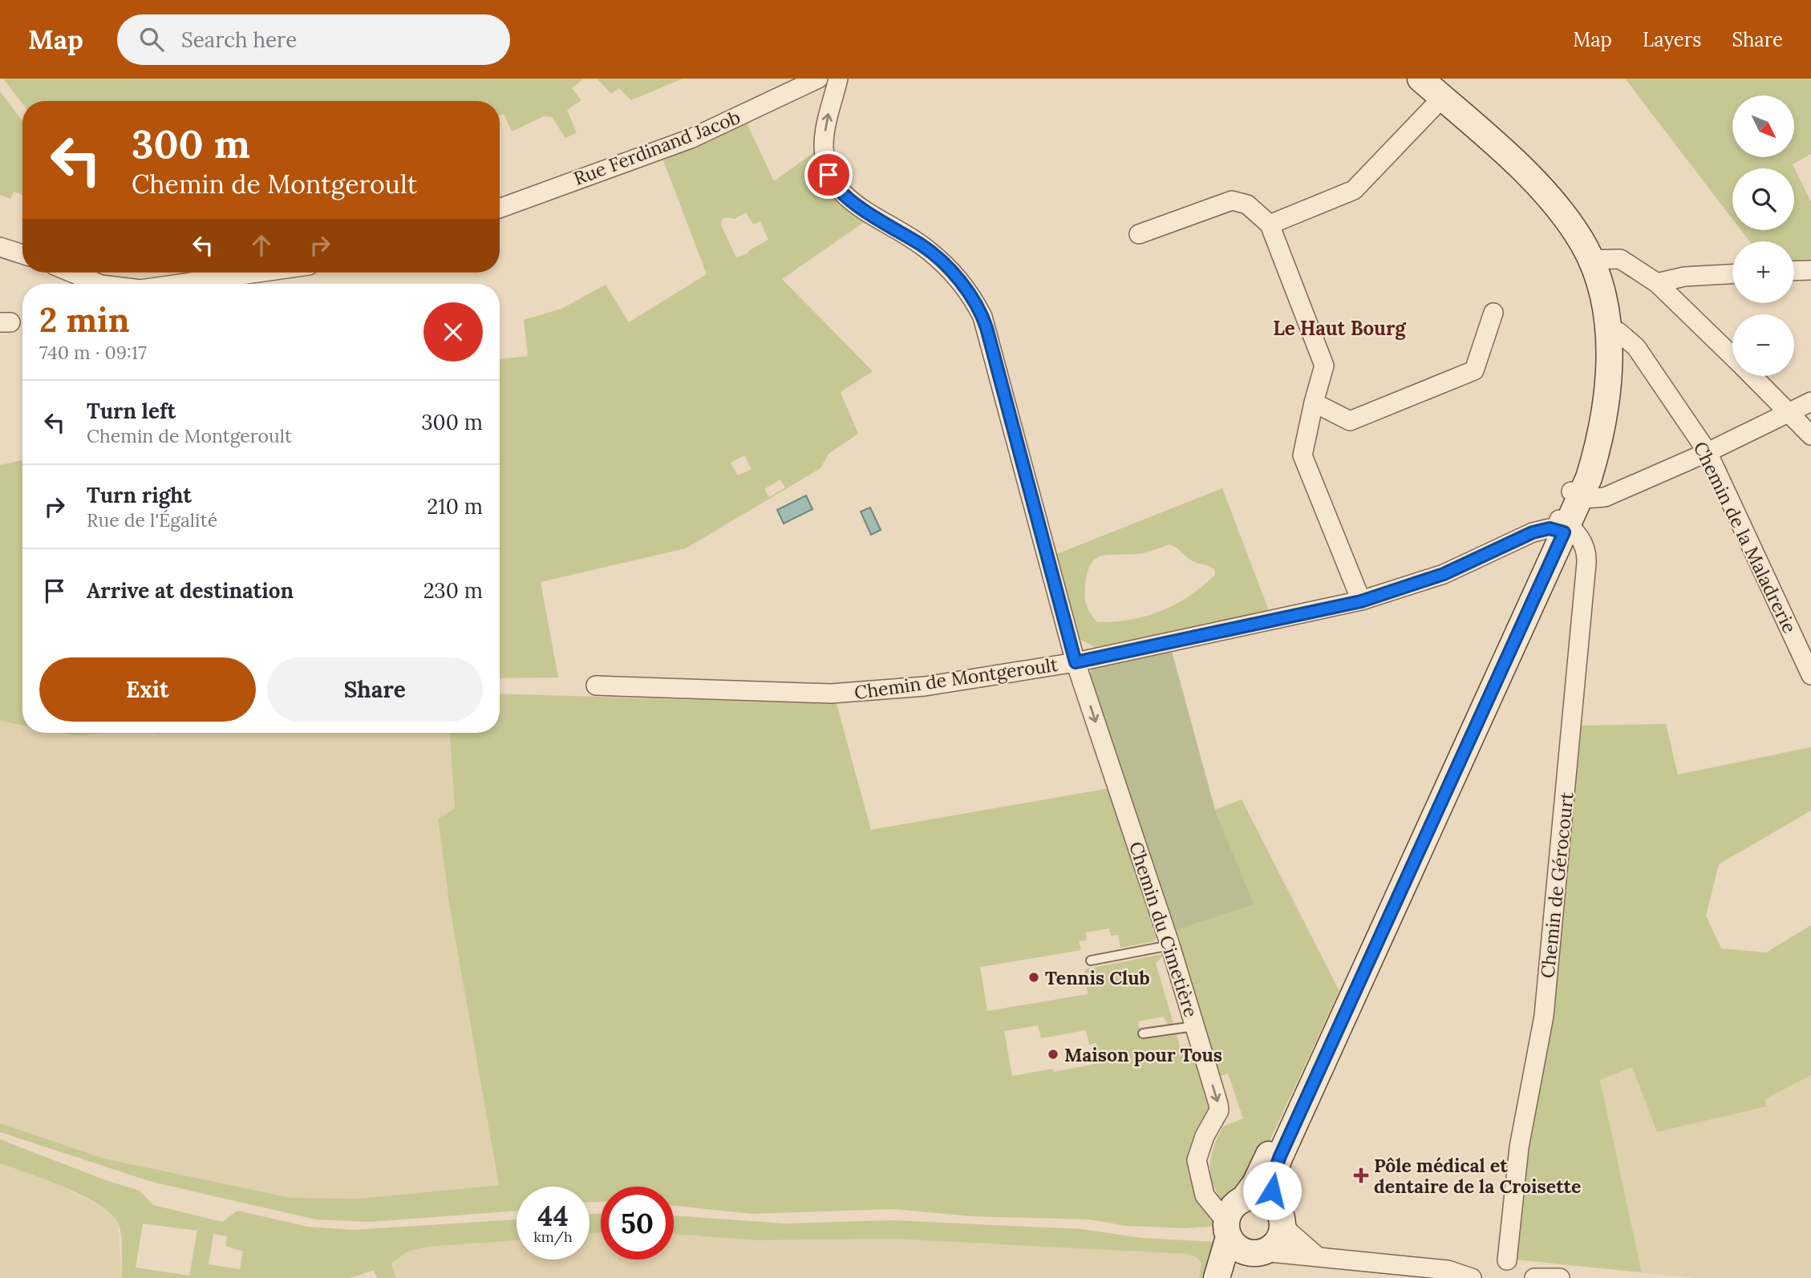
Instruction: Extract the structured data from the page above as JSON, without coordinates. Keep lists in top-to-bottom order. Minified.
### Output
{"streets":{"street":["Rue Ferdinand Jacob","Chemin de la Maladrerie","Chemin de Montgeroult","Chemin de Gérocourt","Chemin du Cimetière"]},"crossings":[["Chemin de Montgeroult","Chemin de Gérocourt"],["Chemin de Montgeroult","Chemin du Cimetière"]],"districts":["Le Haut Bourg"],"places":{"other":["Tennis Club","Maison pour Tous"],"health":["Pôle médical et dentaire de la Croisette"]},"north":"bottom right","page":{"header":"Map","search":"Search here","nav":["Map","Layers","Share"],"map_buttons":["+","−"],"turn":["300 m","Chemin de Montgeroult"],"heading":["2 min","740 m · 09:17"],"list":[{"name":"Turn left","note":"Chemin de Montgeroult","value":"300 m"},{"name":"Turn right","note":"Rue de l'Égalité","value":"210 m"},{"name":"Arrive at destination","value":"230 m"}],"buttons":["Exit","Share"],"speed":"44 km/h","limit":"50"}}
